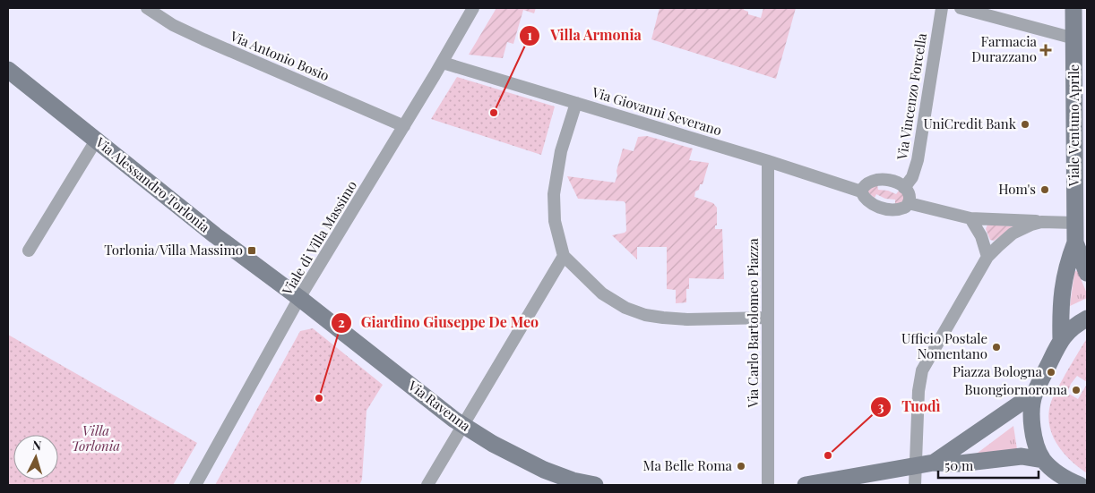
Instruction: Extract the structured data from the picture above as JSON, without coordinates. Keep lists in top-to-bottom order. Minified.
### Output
{"streets":{"street":["Via Antonio Bosio","Via Vincenzo Forcella","Via Giovanni Severano","Viale Ventuno Aprile","Via Alessandro Torlonia","Viale di Villa Massimo","Via Carlo Bartolomeo Piazza","Via Ravenna"]},"crossings":[["Via Antonio Bosio","Viale di Villa Massimo"],["Via Vincenzo Forcella","Via Giovanni Severano"],["Via Giovanni Severano","Viale di Villa Massimo"],["Via Giovanni Severano","Via Carlo Bartolomeo Piazza"],["Via Alessandro Torlonia","Viale di Villa Massimo"],["Via Alessandro Torlonia","Via Ravenna"],["Viale di Villa Massimo","Via Ravenna"]],"parks":["Villa Torlonia"],"places":{"health":["Farmacia Durazzano"],"other":["Villa Armonia","UniCredit Bank","Hom's","Ufficio Postale Nomentano","Piazza Bologna","Buongiornoroma","Giardino Giuseppe De Meo","Tuodì","Ma Belle Roma"],"transit":["Torlonia/Villa Massimo"]},"scale_bar":"50 m","north":"top"}
